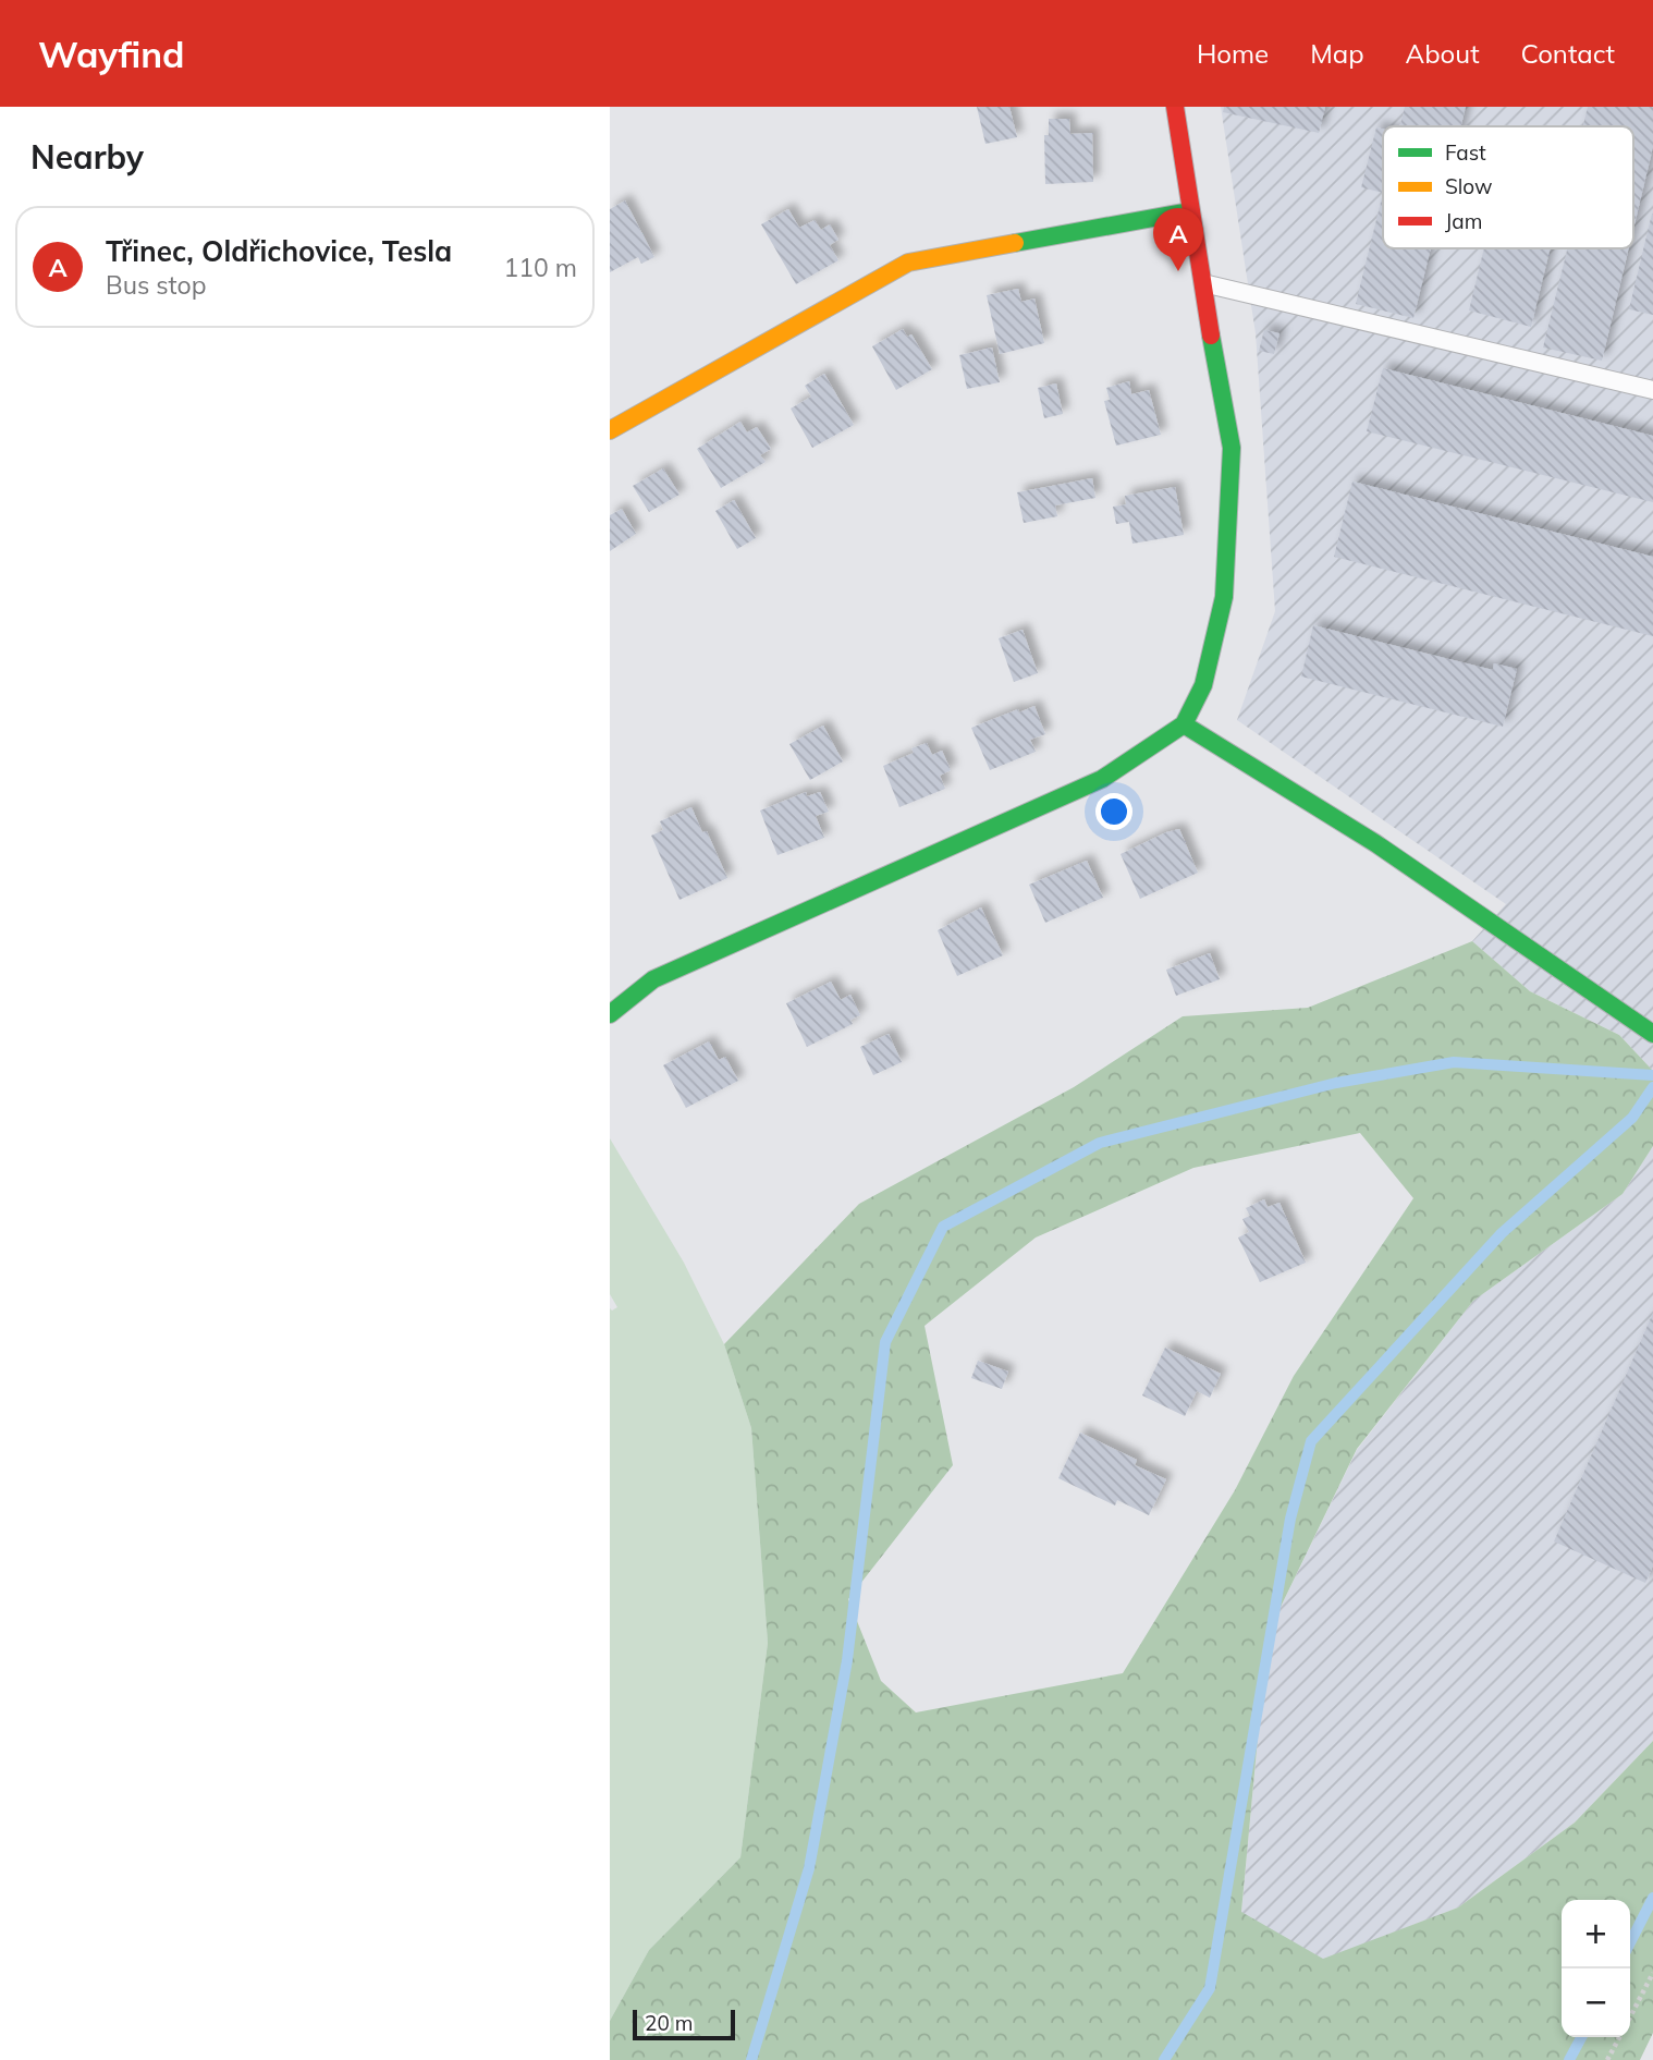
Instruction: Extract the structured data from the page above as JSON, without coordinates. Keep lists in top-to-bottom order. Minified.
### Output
{"legend":["Fast","Slow","Jam"],"scale_bar":"20 m","page":{"header":"Wayfind","nav":["Home","Map","About","Contact"],"heading":"Nearby","list":[{"mark":"A","name":"Třinec, Oldřichovice, Tesla","note":"Bus stop","value":"110 m"}],"pins":"A","map_buttons":["+","−"],"scale":"20 m"}}
